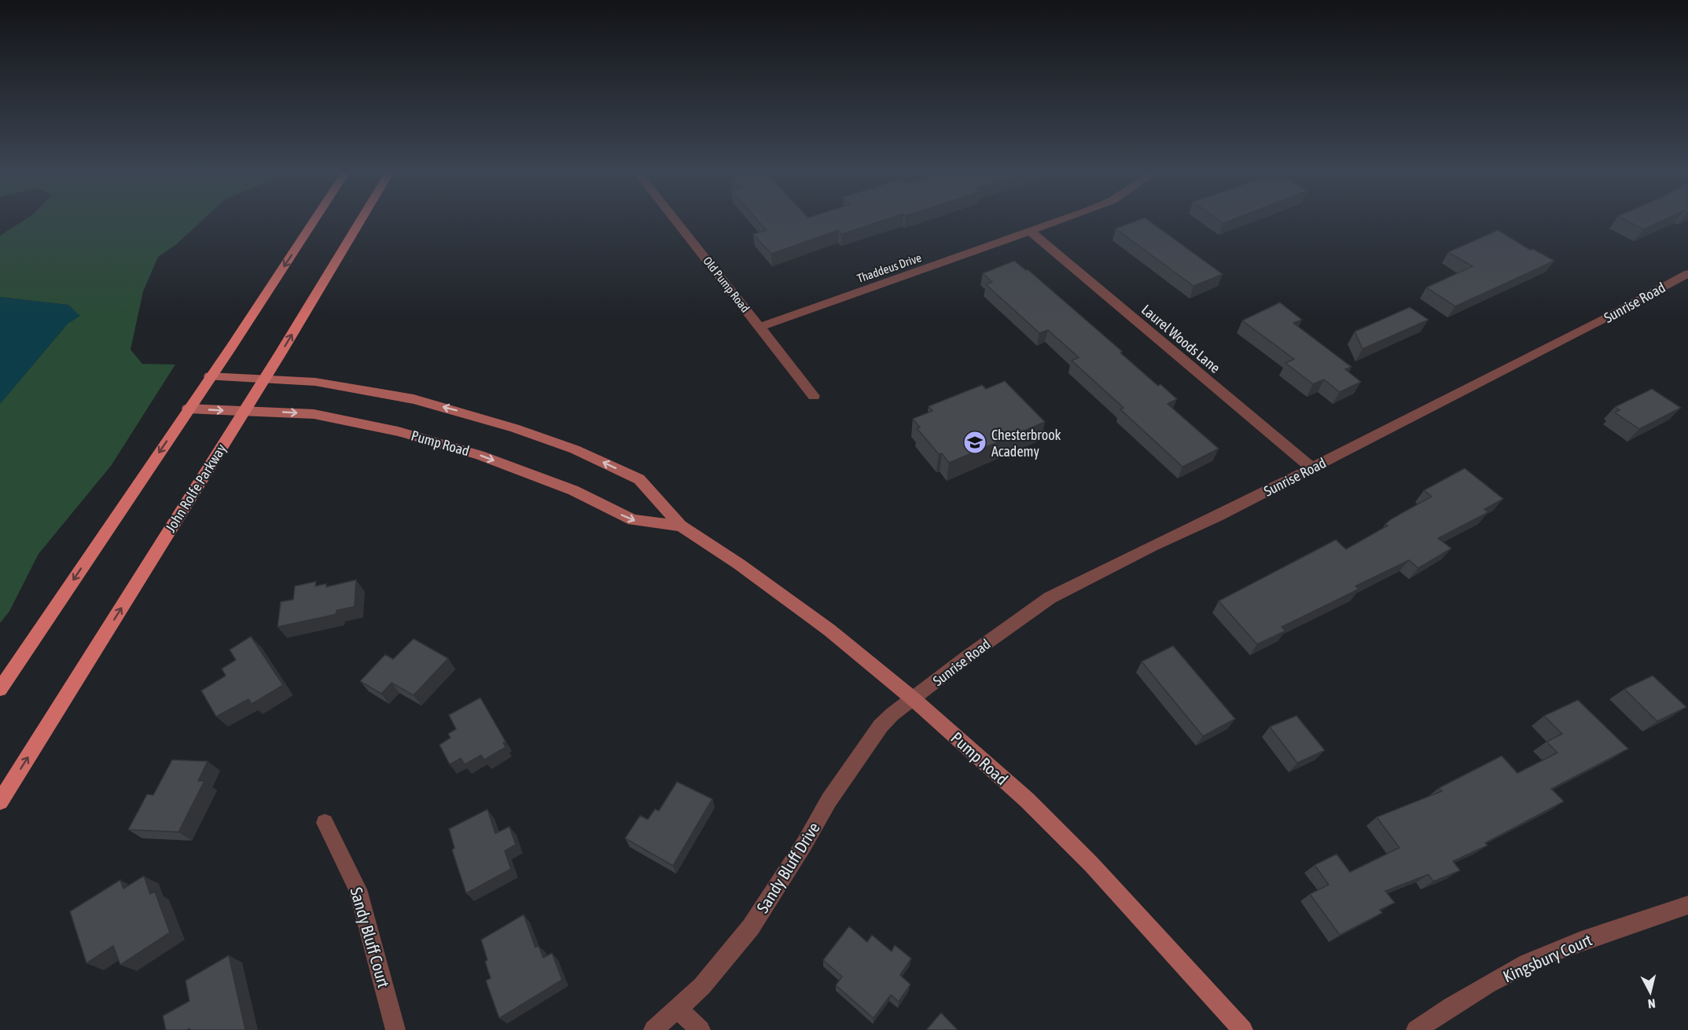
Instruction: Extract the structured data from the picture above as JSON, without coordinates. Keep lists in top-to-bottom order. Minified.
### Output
{"streets":{"main road":["Pump Road","John Rolfe Parkway"],"street":["Thaddeus Drive","Old Pump Road","Sunrise Road","Laurel Woods Lane","Sandy Bluff Drive","Sandy Bluff Court","Kingsbury Court"]},"crossings":[["Thaddeus Drive","Old Pump Road"],["Thaddeus Drive","Laurel Woods Lane"],["Sunrise Road","Laurel Woods Lane"],["Sunrise Road","Pump Road"],["Sunrise Road","Sandy Bluff Drive"],["Pump Road","John Rolfe Parkway"],["Pump Road","Sandy Bluff Drive"]],"places":{"school or university":["Chesterbrook Academy"]},"north":"bottom"}
